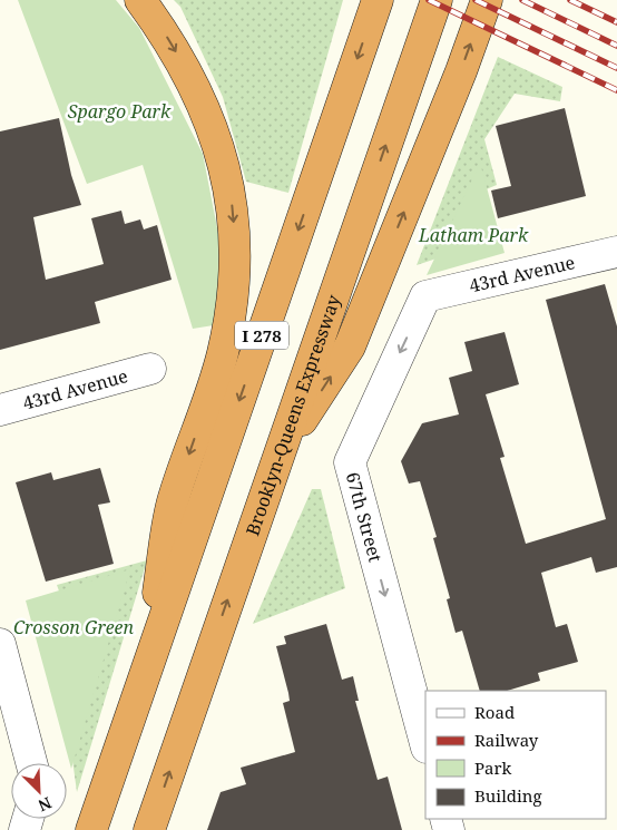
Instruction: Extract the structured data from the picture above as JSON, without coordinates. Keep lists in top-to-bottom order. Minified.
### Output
{"streets":{"highway":["I 278","Brooklyn-Queens Expressway"],"street":["43rd Avenue","67th Street"]},"crossings":[["43rd Avenue","67th Street"]],"one_way":["67th Street"],"parks":["Spargo Park","Latham Park","Crosson Green"],"legend":["Road","Railway","Park","Building"],"north":"bottom right"}
